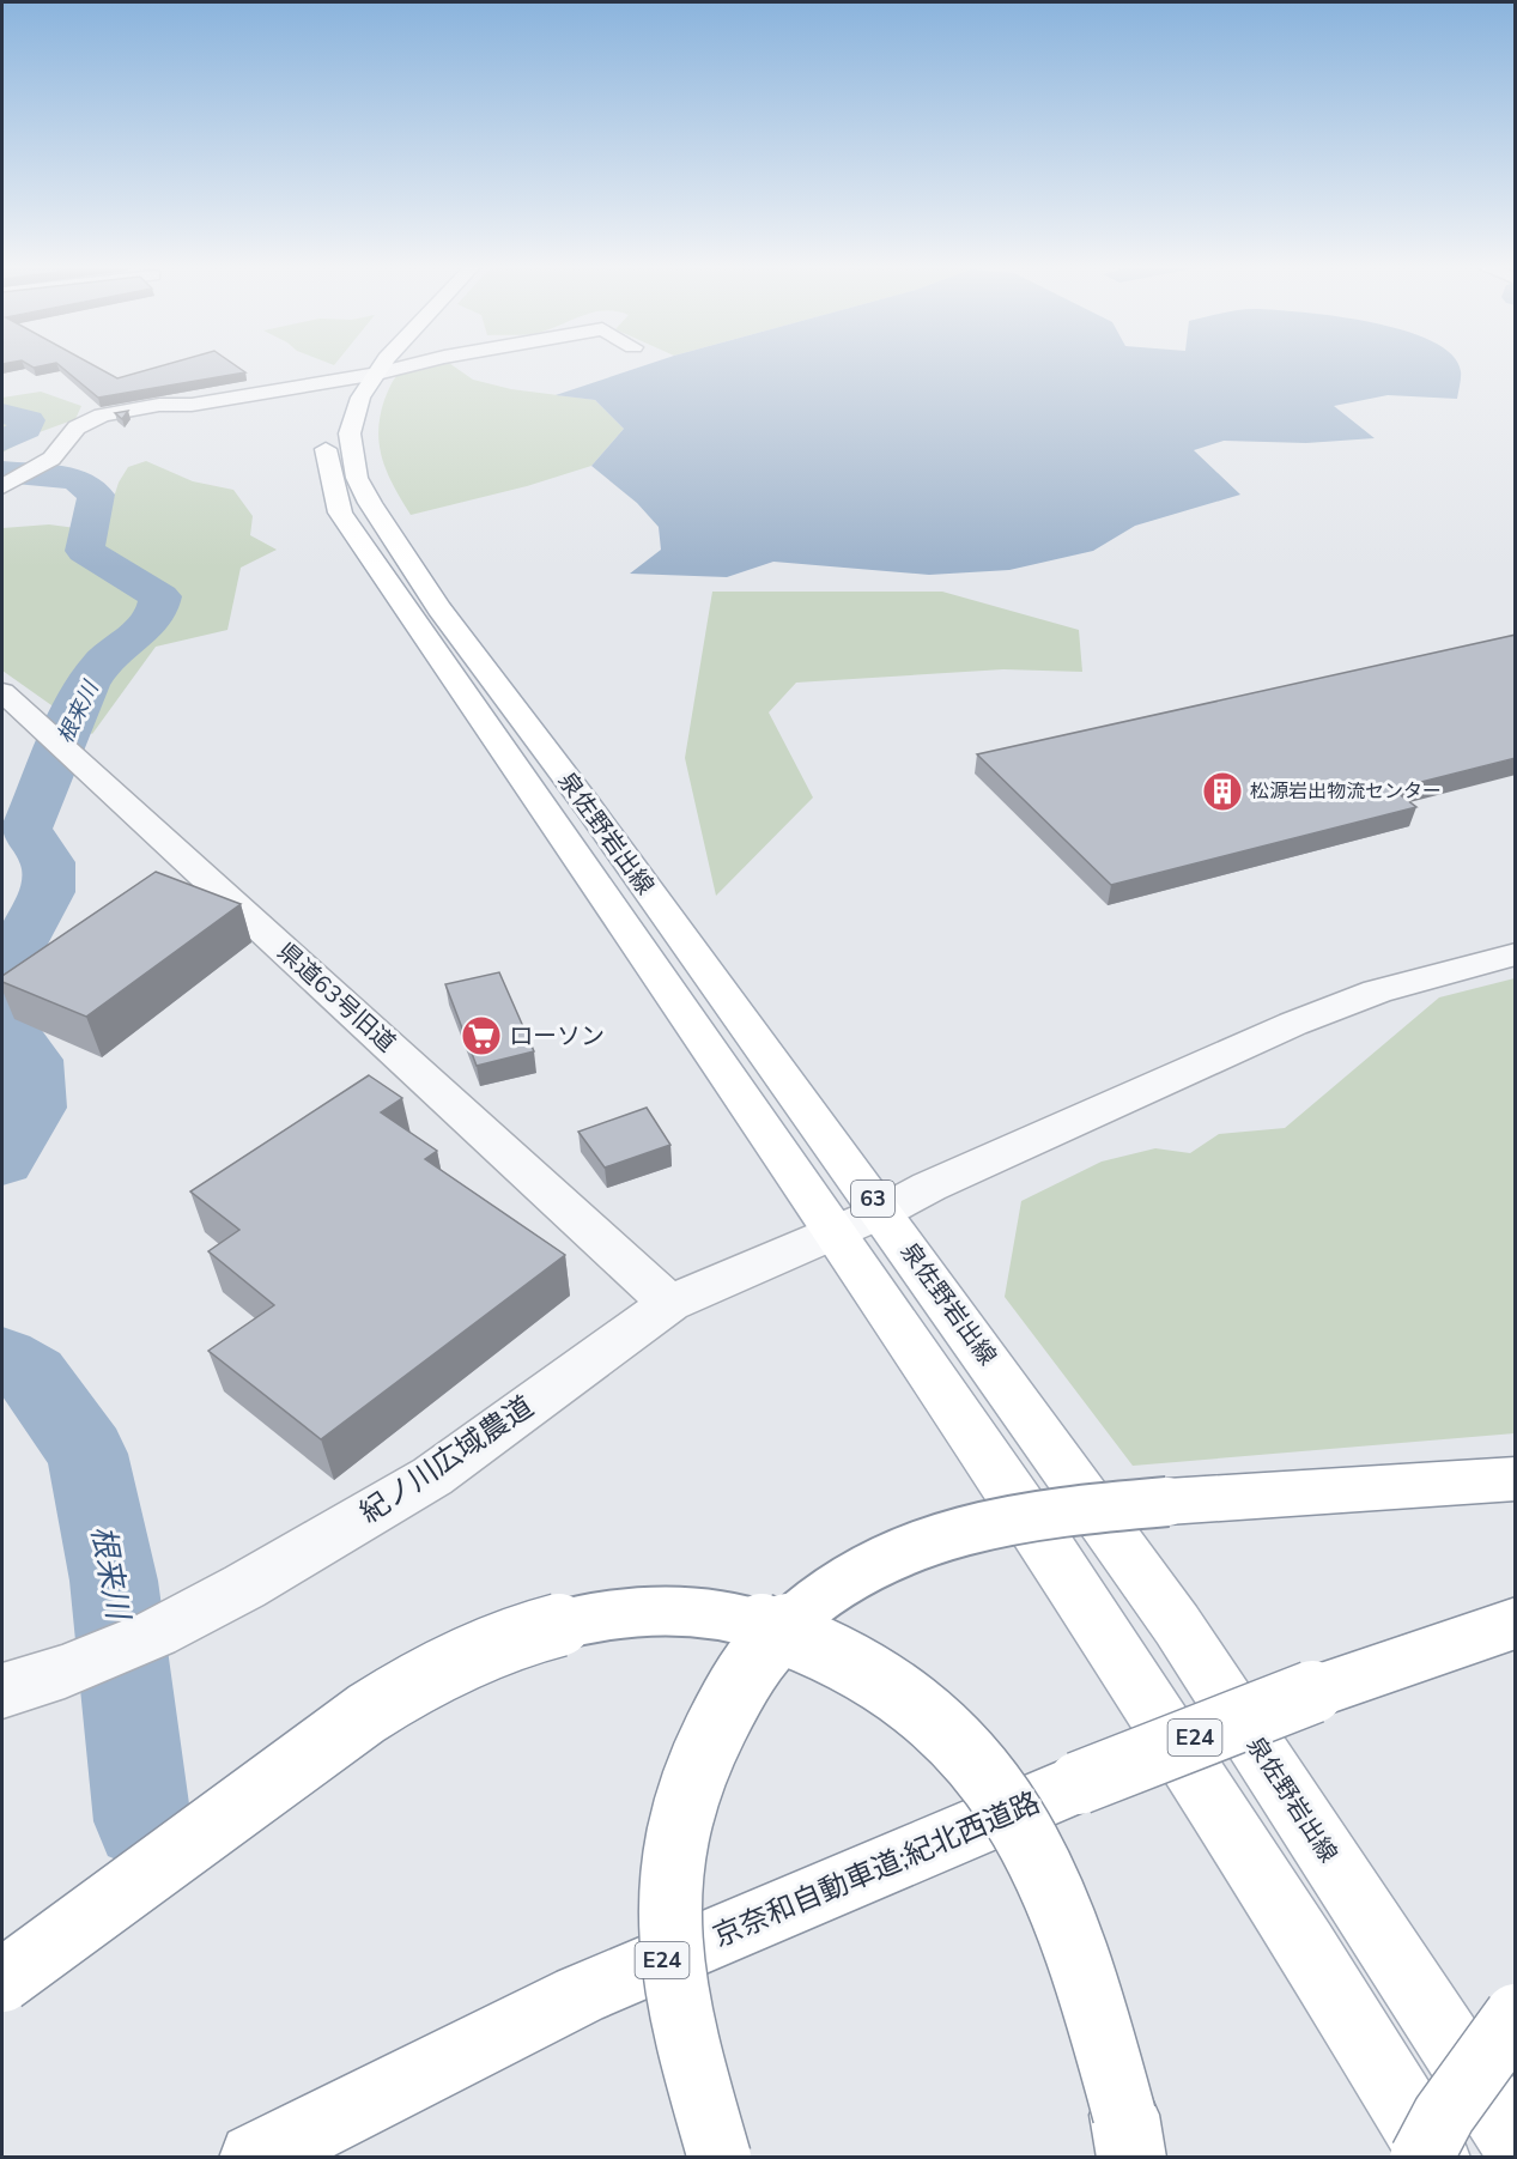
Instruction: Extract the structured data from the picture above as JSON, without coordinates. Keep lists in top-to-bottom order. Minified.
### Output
{"streets":{"main road":["泉佐野岩出線","63","E24","京奈和自動車道;紀北西道路"],"street":["県道63号旧道","紀ノ川広域農道"]},"crossings":[["泉佐野岩出線","紀ノ川広域農道"],["県道63号旧道","紀ノ川広域農道"]],"water":["根来川"],"places":{"building":["松源岩出物流センター"],"supermarket":["ローソン"]}}
